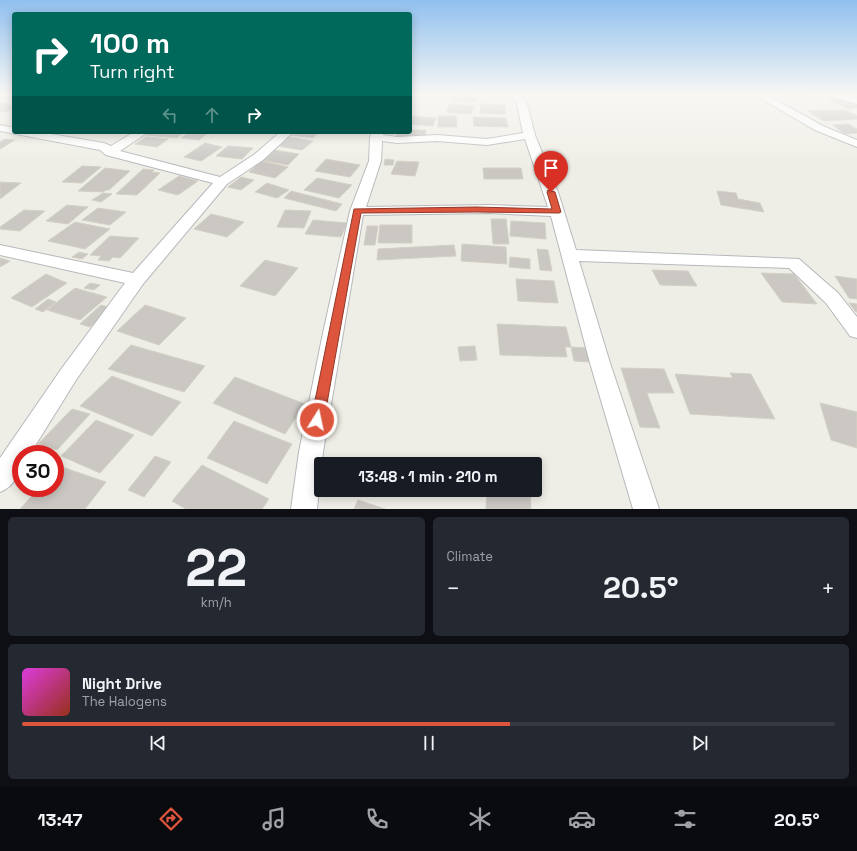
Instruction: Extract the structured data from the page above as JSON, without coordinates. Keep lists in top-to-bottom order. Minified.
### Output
{"page":{"turn":["100 m","Turn right"],"limit":"30","trip":"13:48 · 1 min · 210 m","tile":[["22","km/h"],"Climate"],"heat":["−","20.5°","+"],"song":["Night Drive","The Halogens"],"tabs":["13:47","20.5°"]}}
